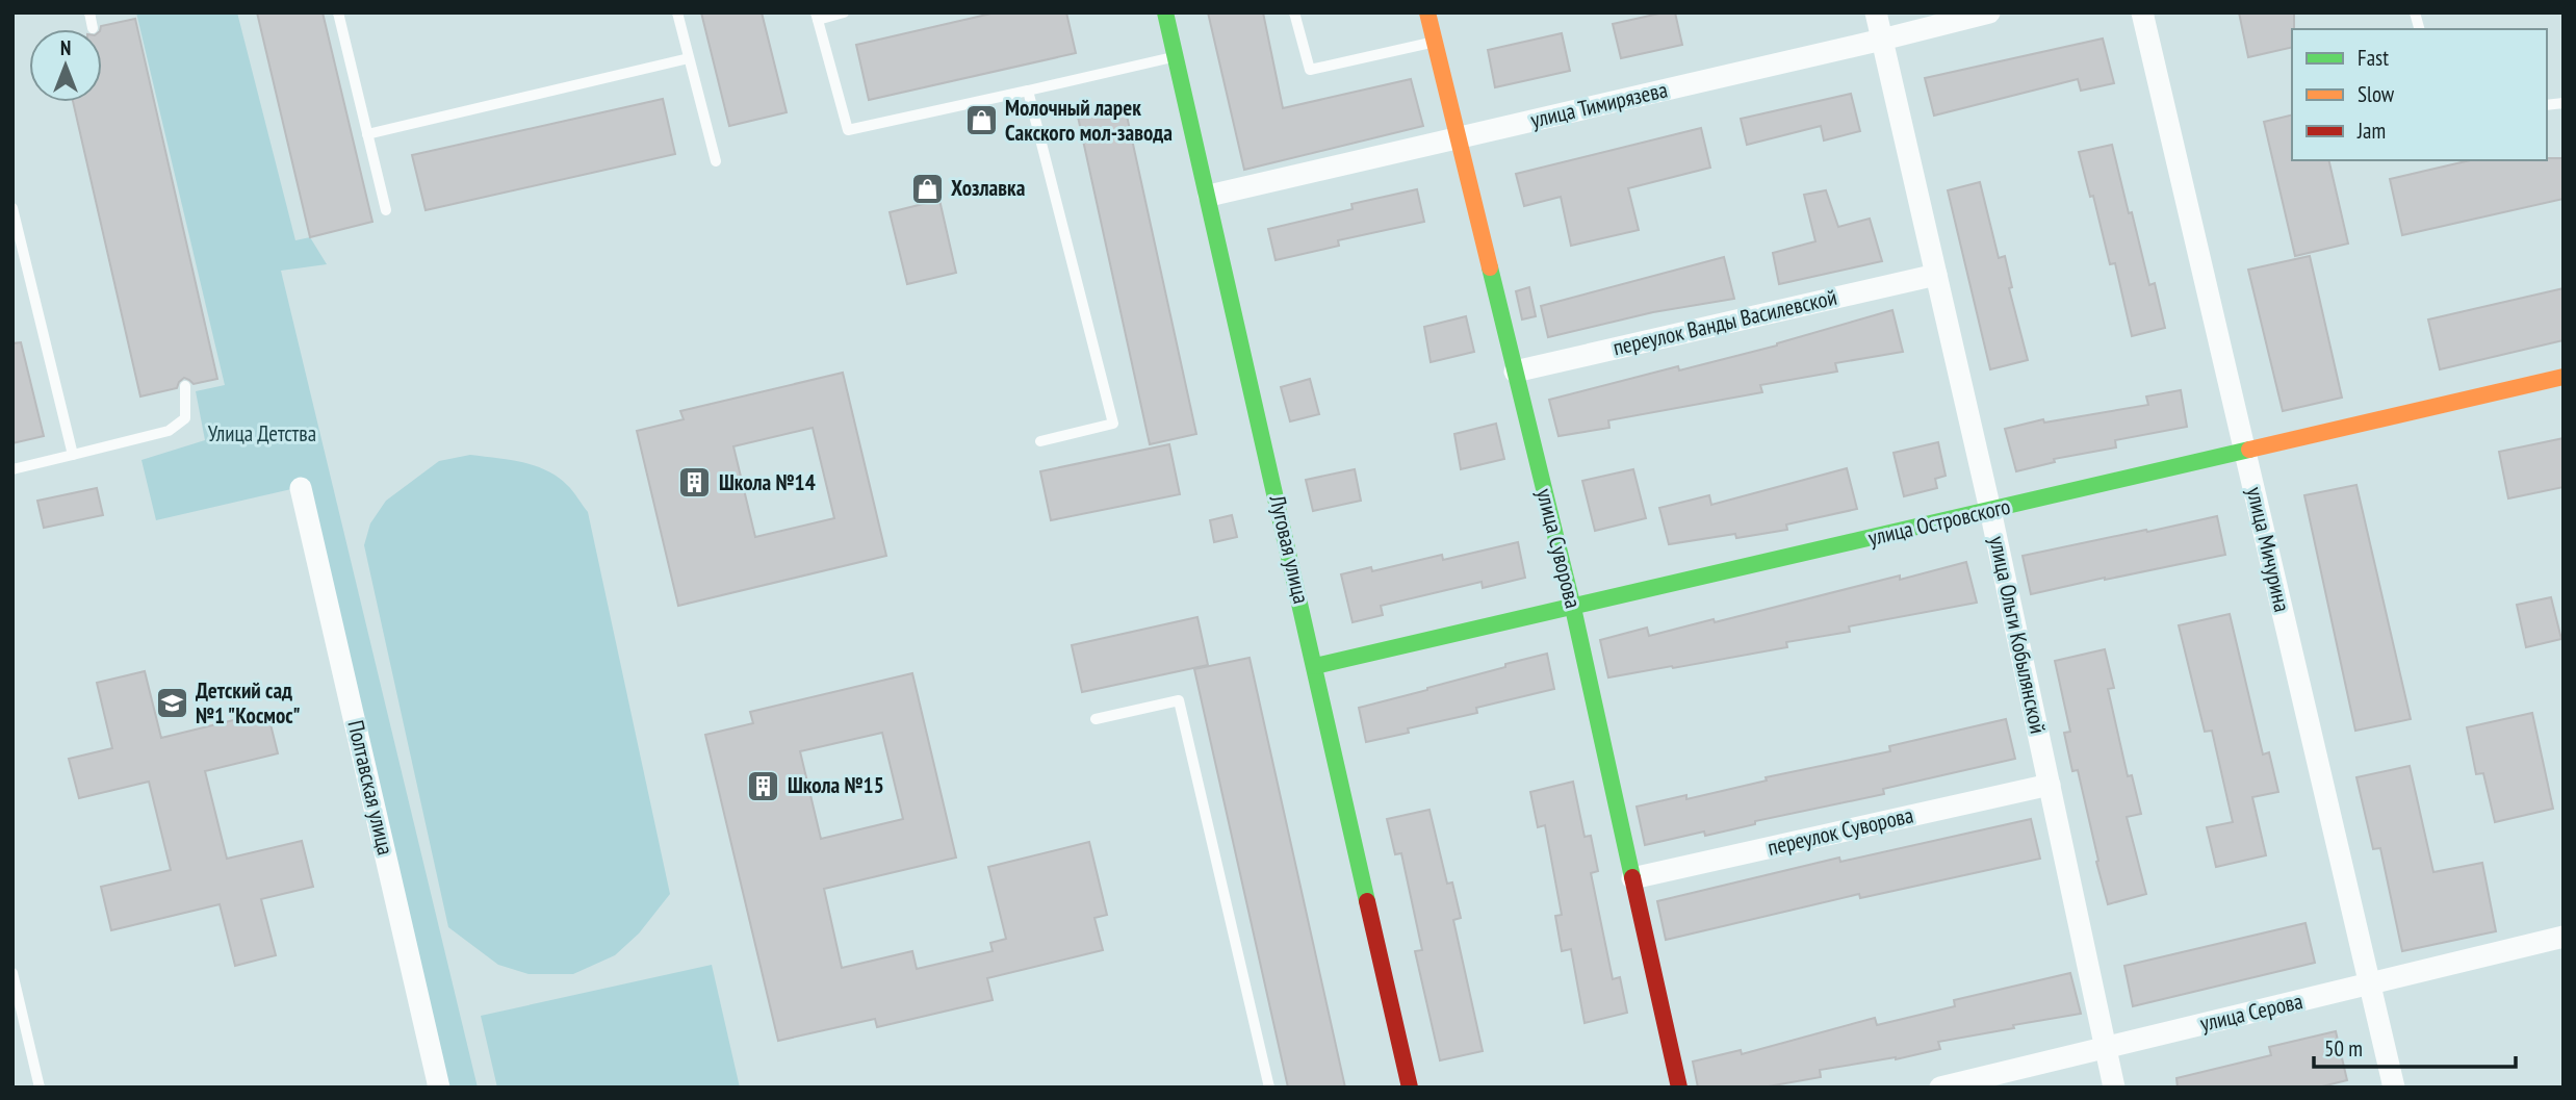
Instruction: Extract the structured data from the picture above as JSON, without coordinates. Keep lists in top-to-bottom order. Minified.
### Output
{"streets":{"street":["улица Тимирязева","переулок Ванды Василевской","улица Островского","улица Суворова","Луговая улица","улица Мичурина","улица Ольги Кобылянской","Полтавская улица","переулок Суворова","улица Серова"]},"crossings":[["улица Тимирязева","улица Суворова"],["улица Тимирязева","Луговая улица"],["улица Тимирязева","улица Ольги Кобылянской"],["переулок Ванды Василевской","улица Суворова"],["переулок Ванды Василевской","улица Ольги Кобылянской"],["улица Островского","улица Суворова"],["улица Островского","Луговая улица"],["улица Островского","улица Мичурина"],["улица Островского","улица Ольги Кобылянской"],["улица Суворова","переулок Суворова"],["улица Мичурина","улица Серова"],["улица Ольги Кобылянской","переулок Суворова"],["улица Ольги Кобылянской","улица Серова"]],"parks":["Улица Детства"],"places":{"shop":["Молочный ларек Сакского мол-завода","Хозлавка"],"building":["Школа №14","Школа №15"],"school or university":["Детский сад №1 \"Космос\""]},"legend":["Fast","Slow","Jam"],"scale_bar":"50 m","north":"top"}
